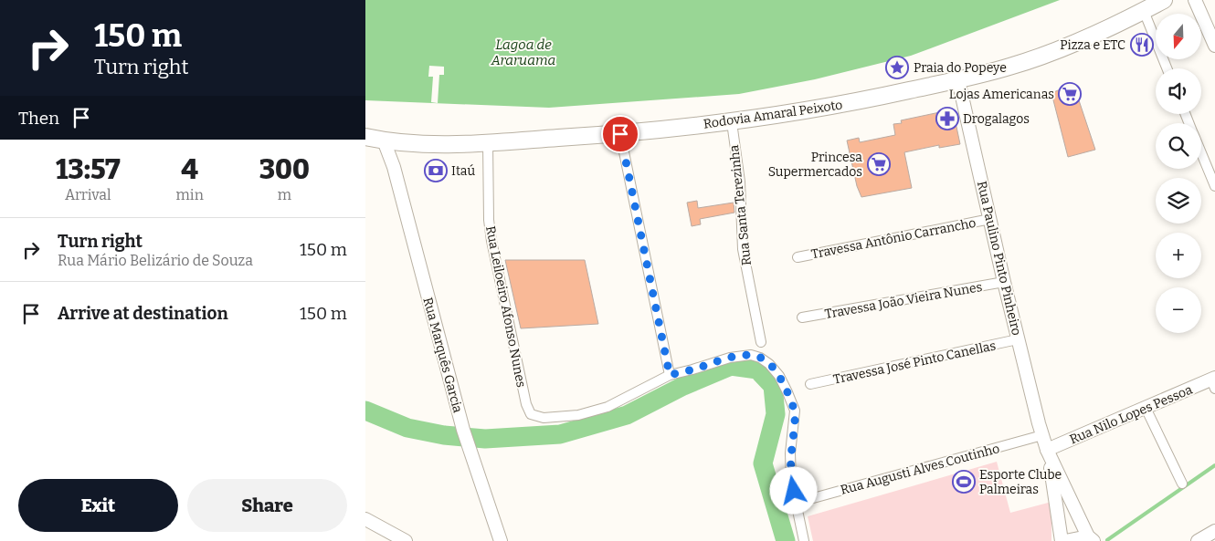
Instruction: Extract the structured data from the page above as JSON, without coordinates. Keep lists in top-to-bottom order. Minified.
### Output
{"streets":{"highway":["Rodovia Amaral Peixoto"],"street":["Rua Santa Terezinha","Travessa Antônio Carrancho","Rua Paulino Pinto Pinheiro","Travessa João Vieira Nunes","Rua Leiloeiro Afonso Nunes","Rua Marquês Garcia","Travessa José Pinto Canellas","Rua Nilo Lopes Pessoa","Rua Augusti Alves Coutinho"]},"crossings":[["Rodovia Amaral Peixoto","Rua Santa Terezinha"],["Rodovia Amaral Peixoto","Rua Paulino Pinto Pinheiro"],["Rodovia Amaral Peixoto","Rua Leiloeiro Afonso Nunes"],["Rodovia Amaral Peixoto","Rua Marquês Garcia"],["Travessa Antônio Carrancho","Rua Paulino Pinto Pinheiro"],["Rua Paulino Pinto Pinheiro","Travessa João Vieira Nunes"],["Rua Paulino Pinto Pinheiro","Travessa José Pinto Canellas"],["Rua Paulino Pinto Pinheiro","Rua Nilo Lopes Pessoa"],["Rua Paulino Pinto Pinheiro","Rua Augusti Alves Coutinho"]],"water":["Lagoa de Araruama"],"places":{"restaurant":["Pizza e ETC"],"place":["Praia do Popeye"],"supermarket":["Lojas Americanas","Princesa Supermercados"],"pharmacy":["Drogalagos"],"bank":["Itaú"],"sports":["Esporte Clube Palmeiras"]},"north":"bottom","page":{"turn":["150 m","Turn right"],"map_buttons":["+","−"],"then":"Then","eta":["13:57","Arrival","4","min","300","m"],"list":[{"name":"Turn right","note":"Rua Mário Belizário de Souza","value":"150 m"},{"name":"Arrive at destination","value":"150 m"}],"buttons":["Exit","Share"]}}
